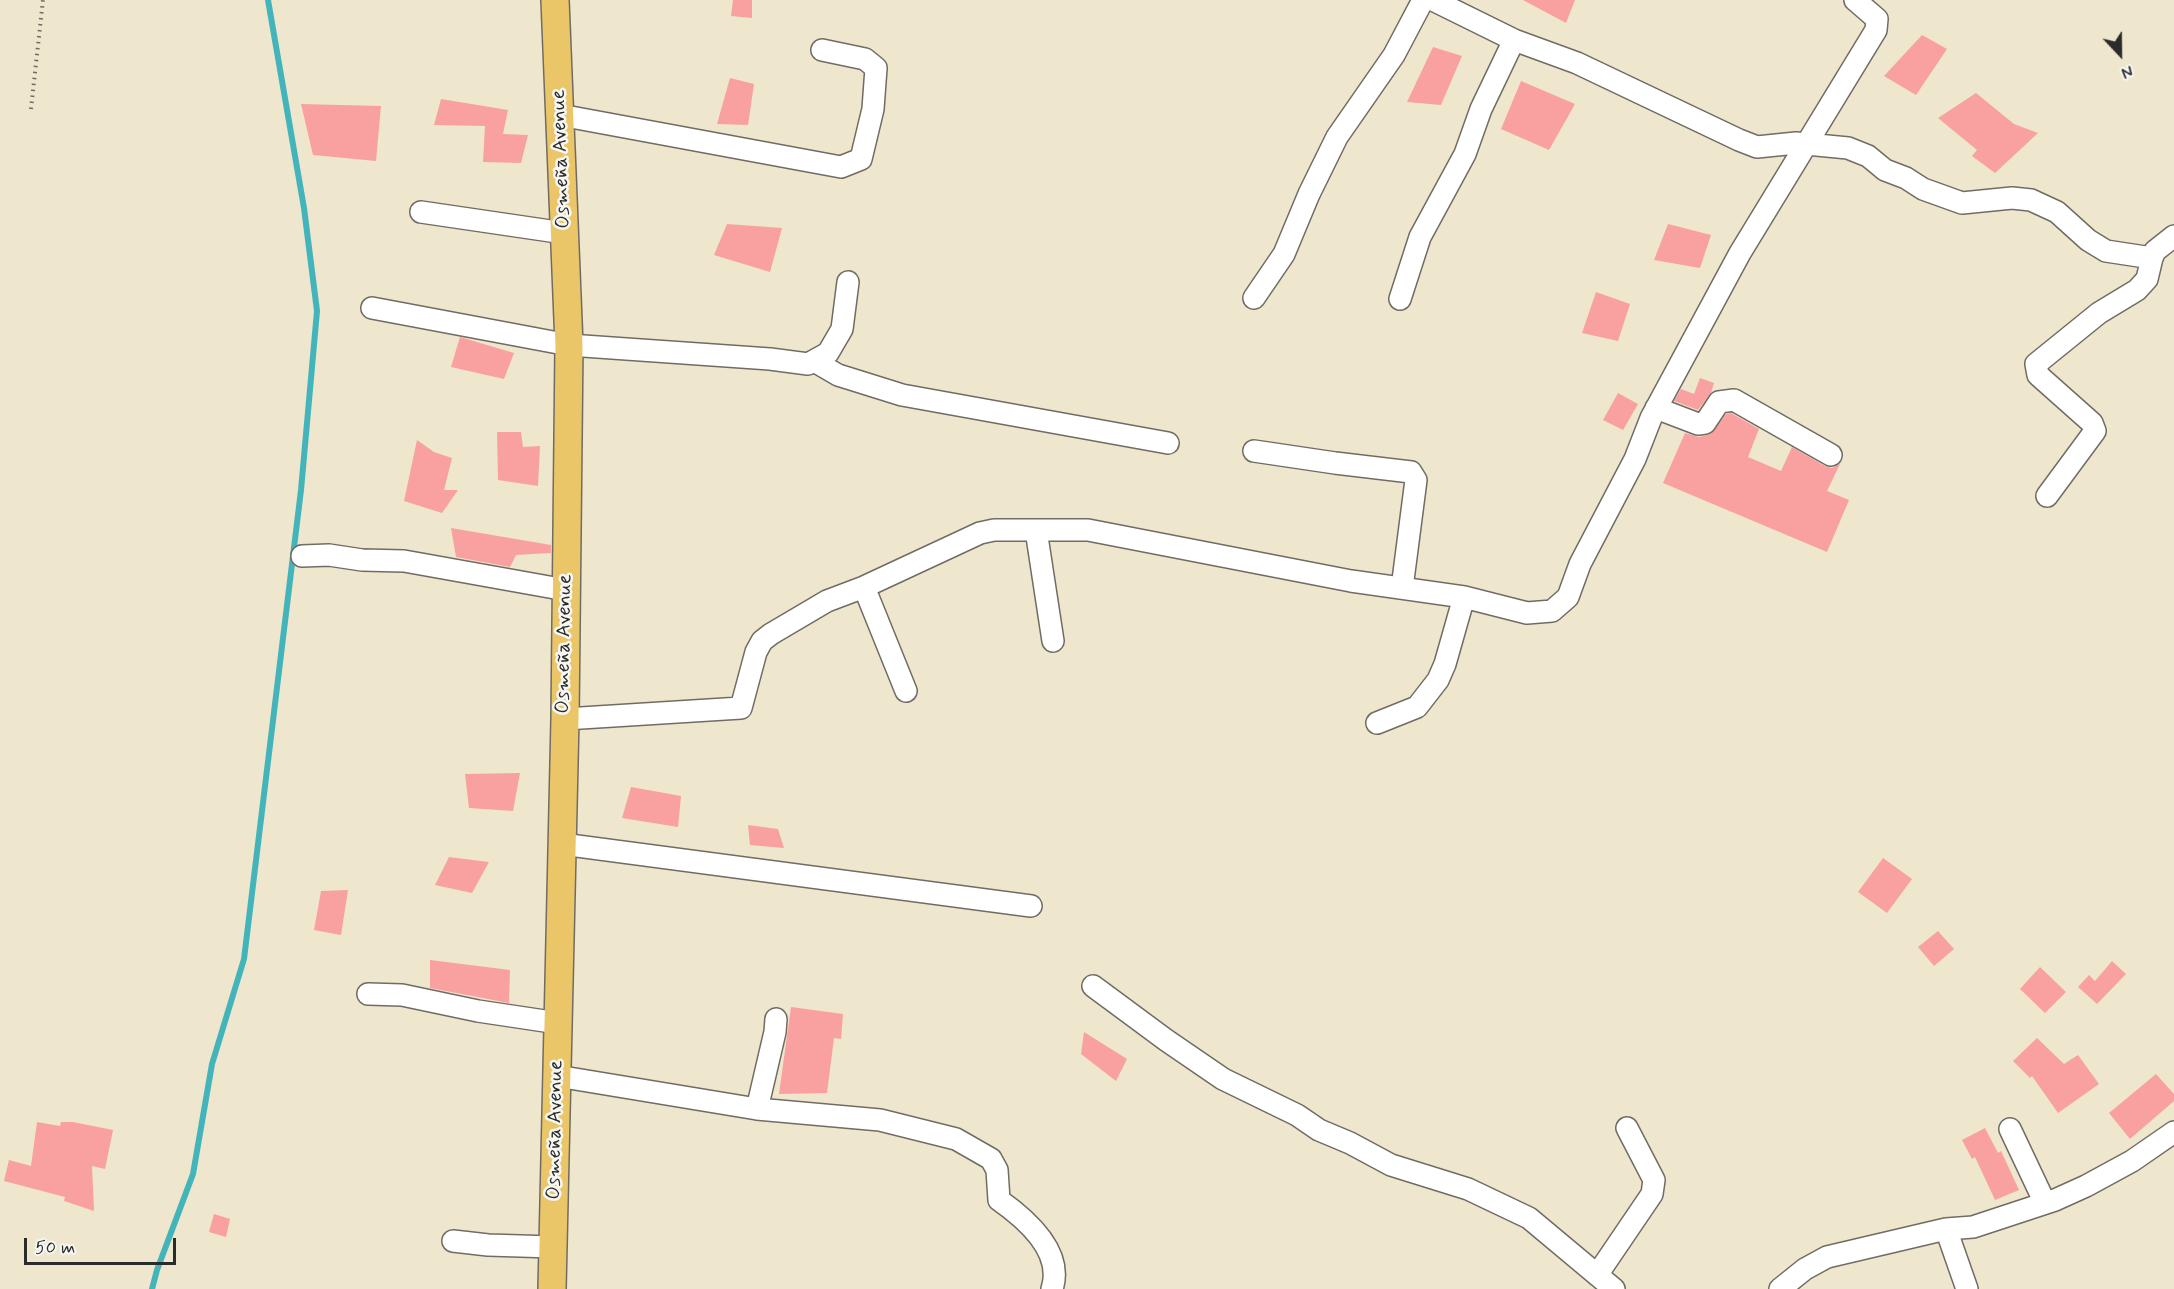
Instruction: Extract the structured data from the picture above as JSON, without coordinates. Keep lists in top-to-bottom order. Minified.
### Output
{"streets":{"main road":["Osmeña Avenue"]},"scale_bar":"50 m","north":"bottom"}
